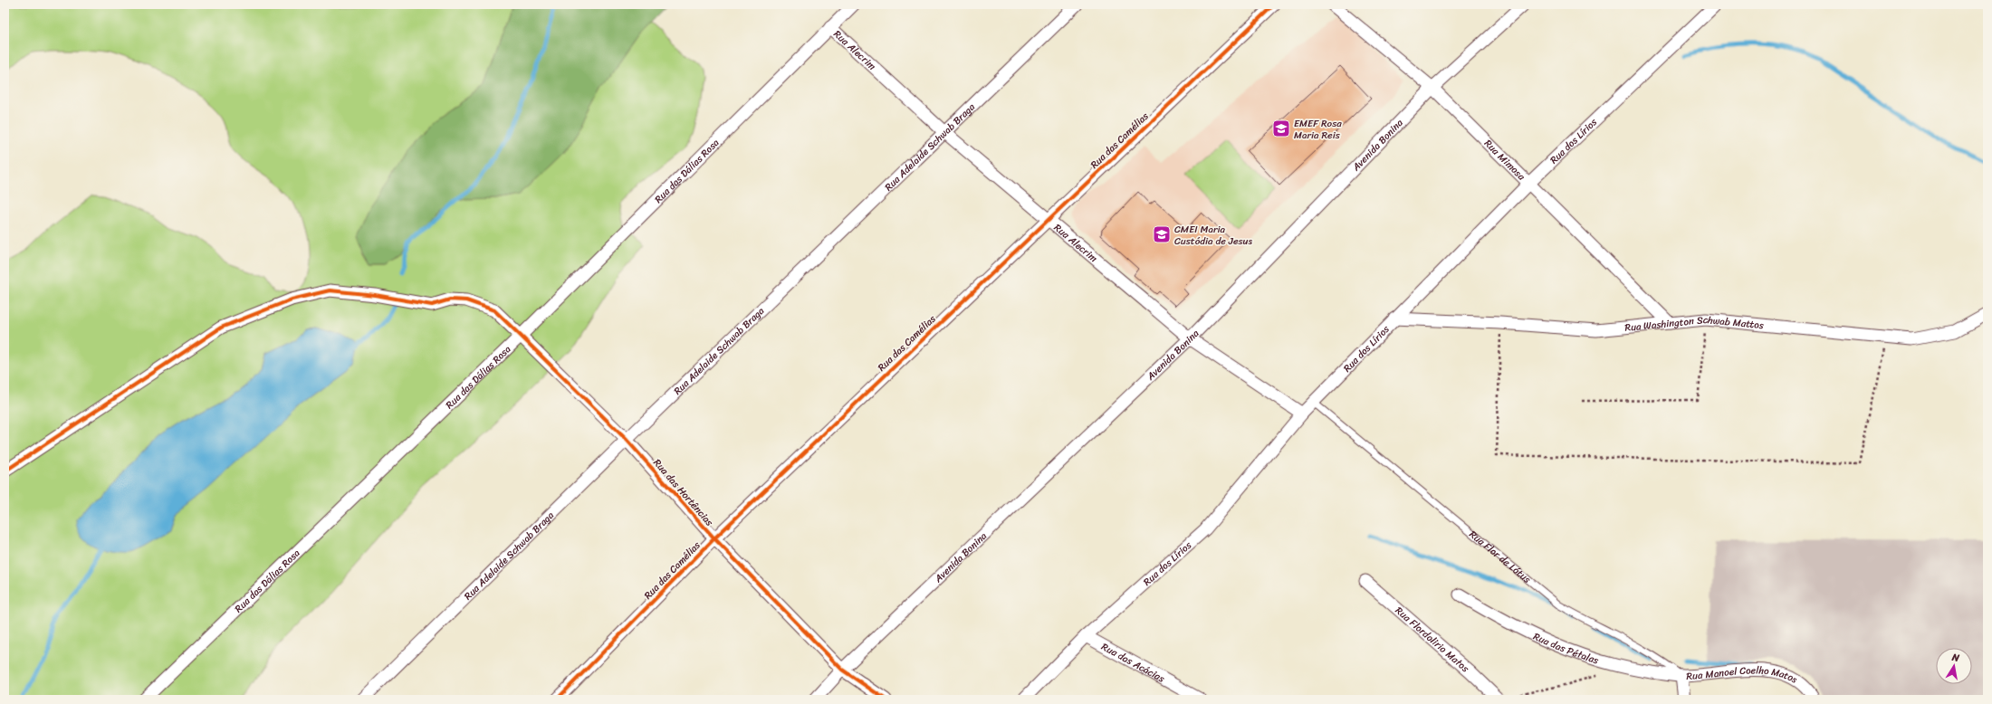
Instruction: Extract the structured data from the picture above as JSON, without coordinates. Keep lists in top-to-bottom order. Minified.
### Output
{"streets":{"street":["Rua Alecrim","Rua das Camélias","Rua dos Lírios","Avenida Bonina","Rua Adelaide Schwab Braga","Rua Mimosa","Rua das Dálias Rosa","Rua Washington Schwab Mattos","Rua das Hortências","Rua Flordolirio Matos","Rua das Pétalas","Rua das Acácias","Rua Manoel Coelho Matos"],"lane":["Rua Flor de Lótus"]},"crossings":[["Rua Alecrim","Rua das Camélias"],["Rua Alecrim","Rua dos Lírios"],["Rua Alecrim","Avenida Bonina"],["Rua Alecrim","Rua Adelaide Schwab Braga"],["Rua Alecrim","Rua das Dálias Rosa"],["Rua das Camélias","Rua das Hortências"],["Rua dos Lírios","Rua Mimosa"],["Rua dos Lírios","Rua Washington Schwab Mattos"],["Rua dos Lírios","Rua Flor de Lótus"],["Rua dos Lírios","Rua das Acácias"],["Avenida Bonina","Rua Mimosa"],["Avenida Bonina","Rua das Hortências"],["Rua Adelaide Schwab Braga","Rua das Hortências"],["Rua Mimosa","Rua Washington Schwab Mattos"],["Rua das Dálias Rosa","Rua das Hortências"],["Rua Flor de Lótus","Rua das Pétalas"],["Rua Flor de Lótus","Rua Manoel Coelho Matos"],["Rua das Pétalas","Rua Manoel Coelho Matos"]],"places":{"school or university":["EMEF Rosa Maria Reis","CMEI Maria Custódia de Jesus"]},"north":"top"}
